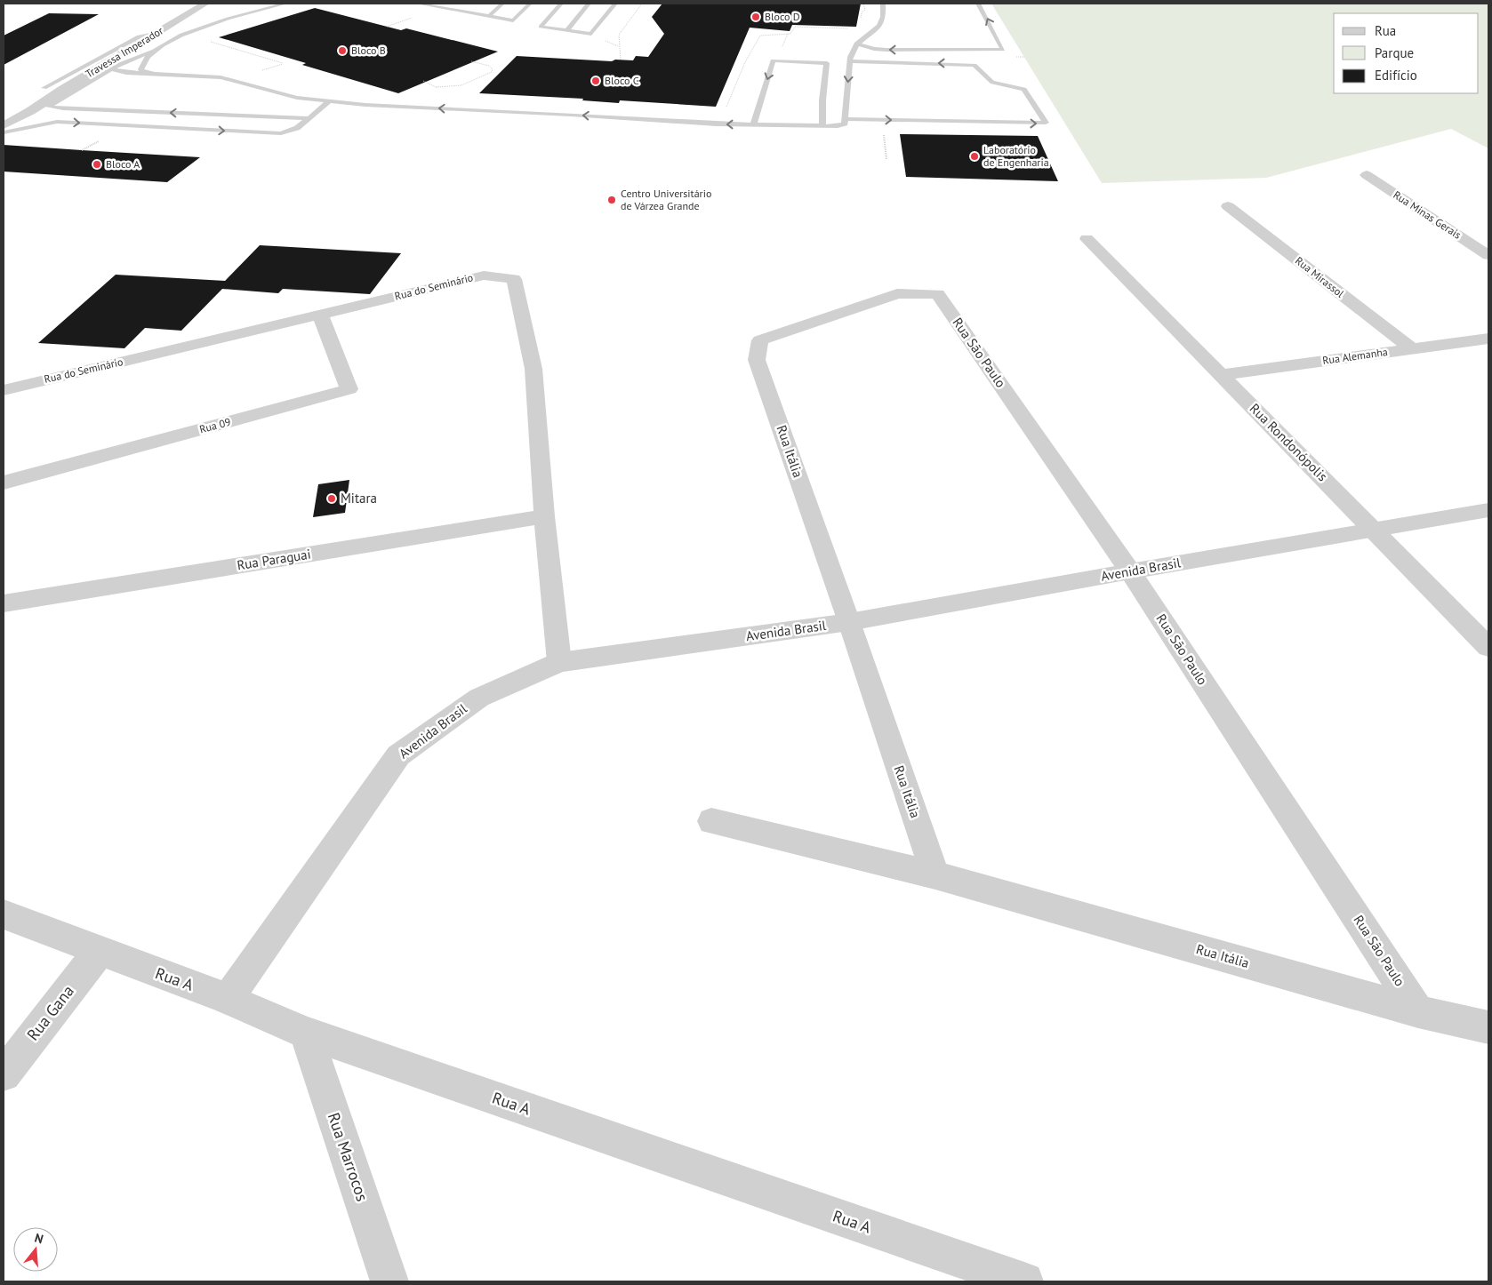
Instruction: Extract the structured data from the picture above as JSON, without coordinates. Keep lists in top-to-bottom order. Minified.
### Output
{"streets":{"street":["Travessa Imperador","Rua Minas Gerais","Rua Mirassol","Rua do Seminário","Rua São Paulo","Rua Alemanha","Rua 09","Rua Rondonópolis","Rua Itália","Rua Paraguai","Avenida Brasil","Rua A","Rua Gana","Rua Marrocos"]},"crossings":[["Rua Mirassol","Rua Alemanha"],["Rua do Seminário","Rua 09"],["Rua do Seminário","Rua Paraguai"],["Rua do Seminário","Avenida Brasil"],["Rua São Paulo","Rua Itália"],["Rua São Paulo","Avenida Brasil"],["Rua Alemanha","Rua Rondonópolis"],["Rua Rondonópolis","Avenida Brasil"],["Rua Itália","Avenida Brasil"],["Avenida Brasil","Rua A"],["Rua A","Rua Gana"],["Rua A","Rua Marrocos"]],"places":["Bloco D","Bloco B","Bloco C","Laboratório de Engenharia","Bloco A","Centro Universitário de Várzea Grande","Mitara"],"legend":["Rua","Parque","Edifício"],"north":"top"}
